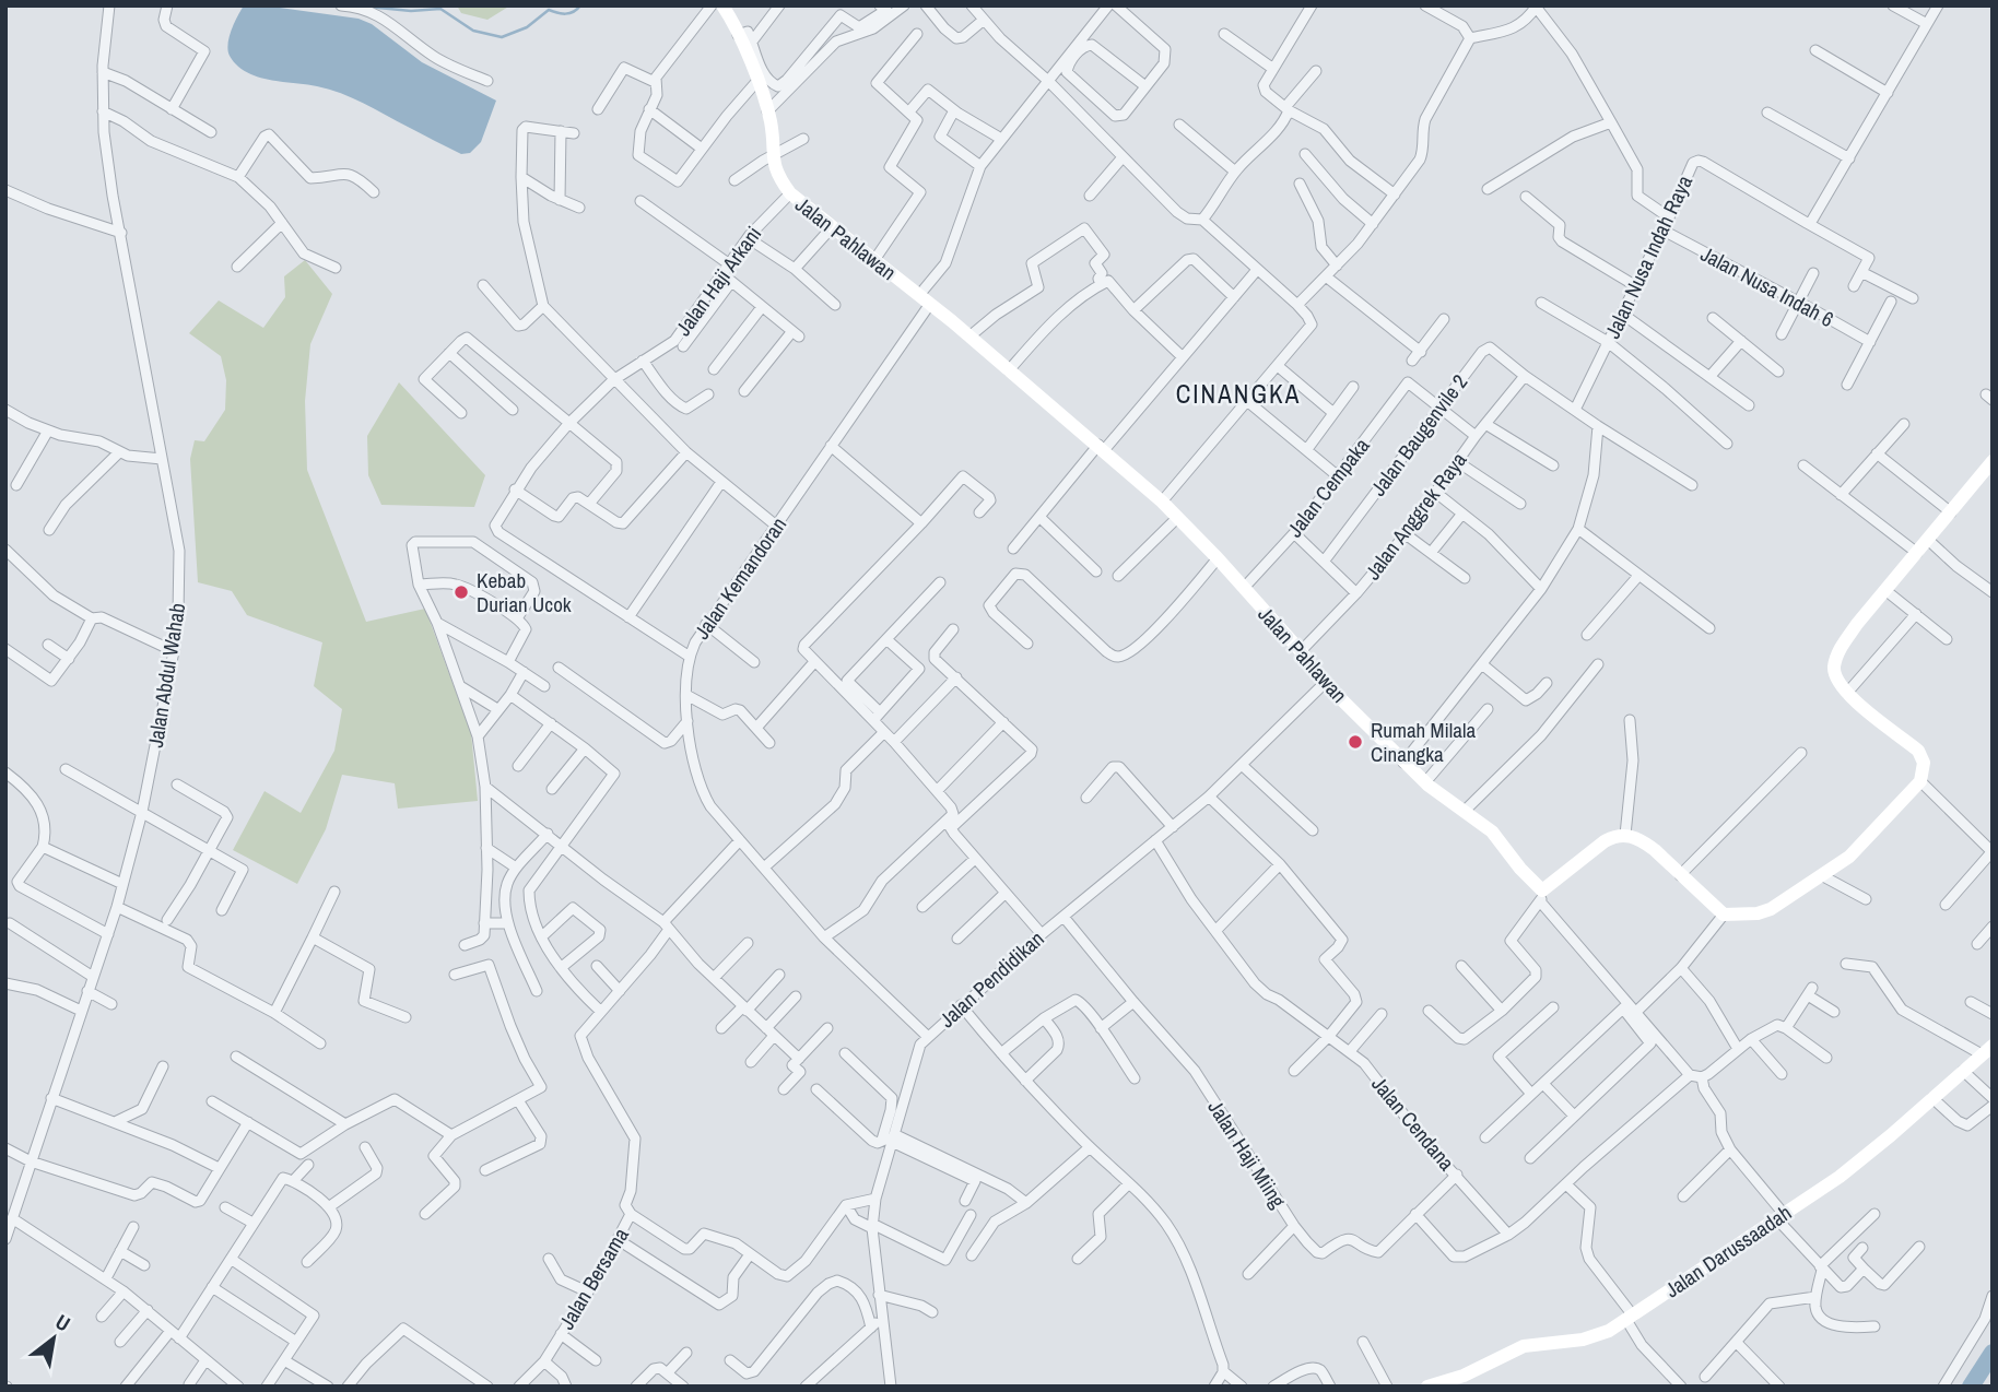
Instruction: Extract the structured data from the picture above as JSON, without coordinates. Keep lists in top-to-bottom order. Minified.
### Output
{"streets":{"street":["Jalan Pahlawan","Jalan Nusa Indah Raya","Jalan Haji Arkani","Jalan Nusa Indah 6","Jalan Baugenvile 2","Jalan Cempaka","Jalan Anggrek Raya","Jalan Kemandoran","Jalan Abdul Wahab","Jalan Pendidikan","Jalan Cendana","Jalan Haji Miing","Jalan Darussaadah","Jalan Bersama"]},"crossings":[["Jalan Pahlawan","Jalan Haji Arkani"],["Jalan Pahlawan","Jalan Cempaka"],["Jalan Pahlawan","Jalan Anggrek Raya"],["Jalan Pahlawan","Jalan Kemandoran"],["Jalan Pahlawan","Jalan Pendidikan"],["Jalan Nusa Indah Raya","Jalan Nusa Indah 6"],["Jalan Haji Arkani","Jalan Kemandoran"],["Jalan Baugenvile 2","Jalan Cempaka"],["Jalan Baugenvile 2","Jalan Anggrek Raya"],["Jalan Kemandoran","Jalan Pendidikan"],["Jalan Kemandoran","Jalan Bersama"],["Jalan Pendidikan","Jalan Cendana"],["Jalan Pendidikan","Jalan Haji Miing"],["Jalan Cendana","Jalan Haji Miing"]],"districts":["CINANGKA"],"places":["Kebab Durian Ucok","Rumah Milala Cinangka"],"north":"top right"}
